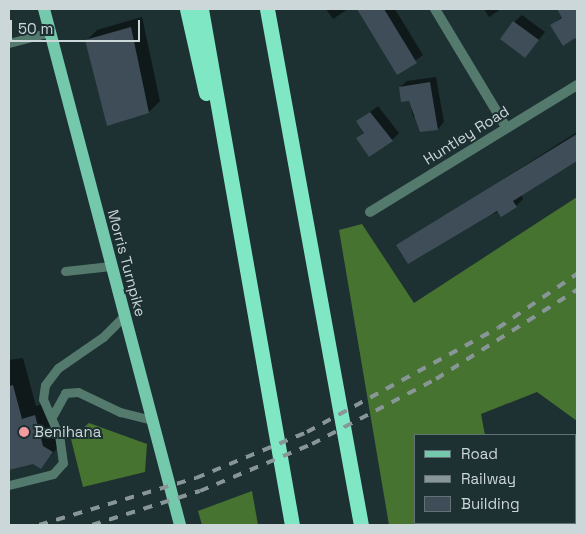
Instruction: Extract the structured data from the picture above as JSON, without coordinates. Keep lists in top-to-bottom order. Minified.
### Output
{"streets":{"main road":["Morris Turnpike"],"street":["Huntley Road"]},"places":["Benihana"],"legend":["Road","Railway","Building"],"scale_bar":"50 m"}
